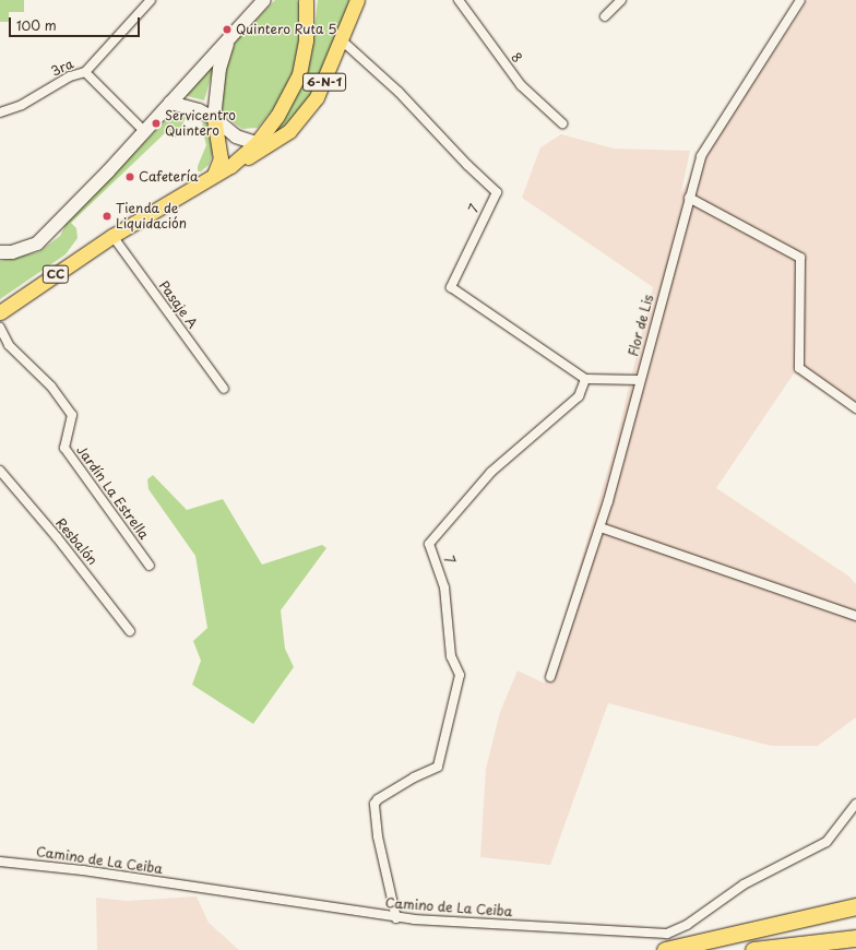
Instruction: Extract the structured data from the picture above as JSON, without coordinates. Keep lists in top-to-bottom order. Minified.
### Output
{"streets":{"main road":["6-N-1","CC"],"street":["8","3ra","7","Pasaje A","Flor de Lis","Jardín La Estrella","Resbalón","Camino de La Ceiba"]},"crossings":[["6-N-1","7"],["6-N-1","CC"],["7","Camino de La Ceiba"],["CC","Pasaje A"]],"places":["Quintero Ruta 5","Servicentro Quintero","Cafetería","Tienda de Liquidación"],"scale_bar":"100 m"}
